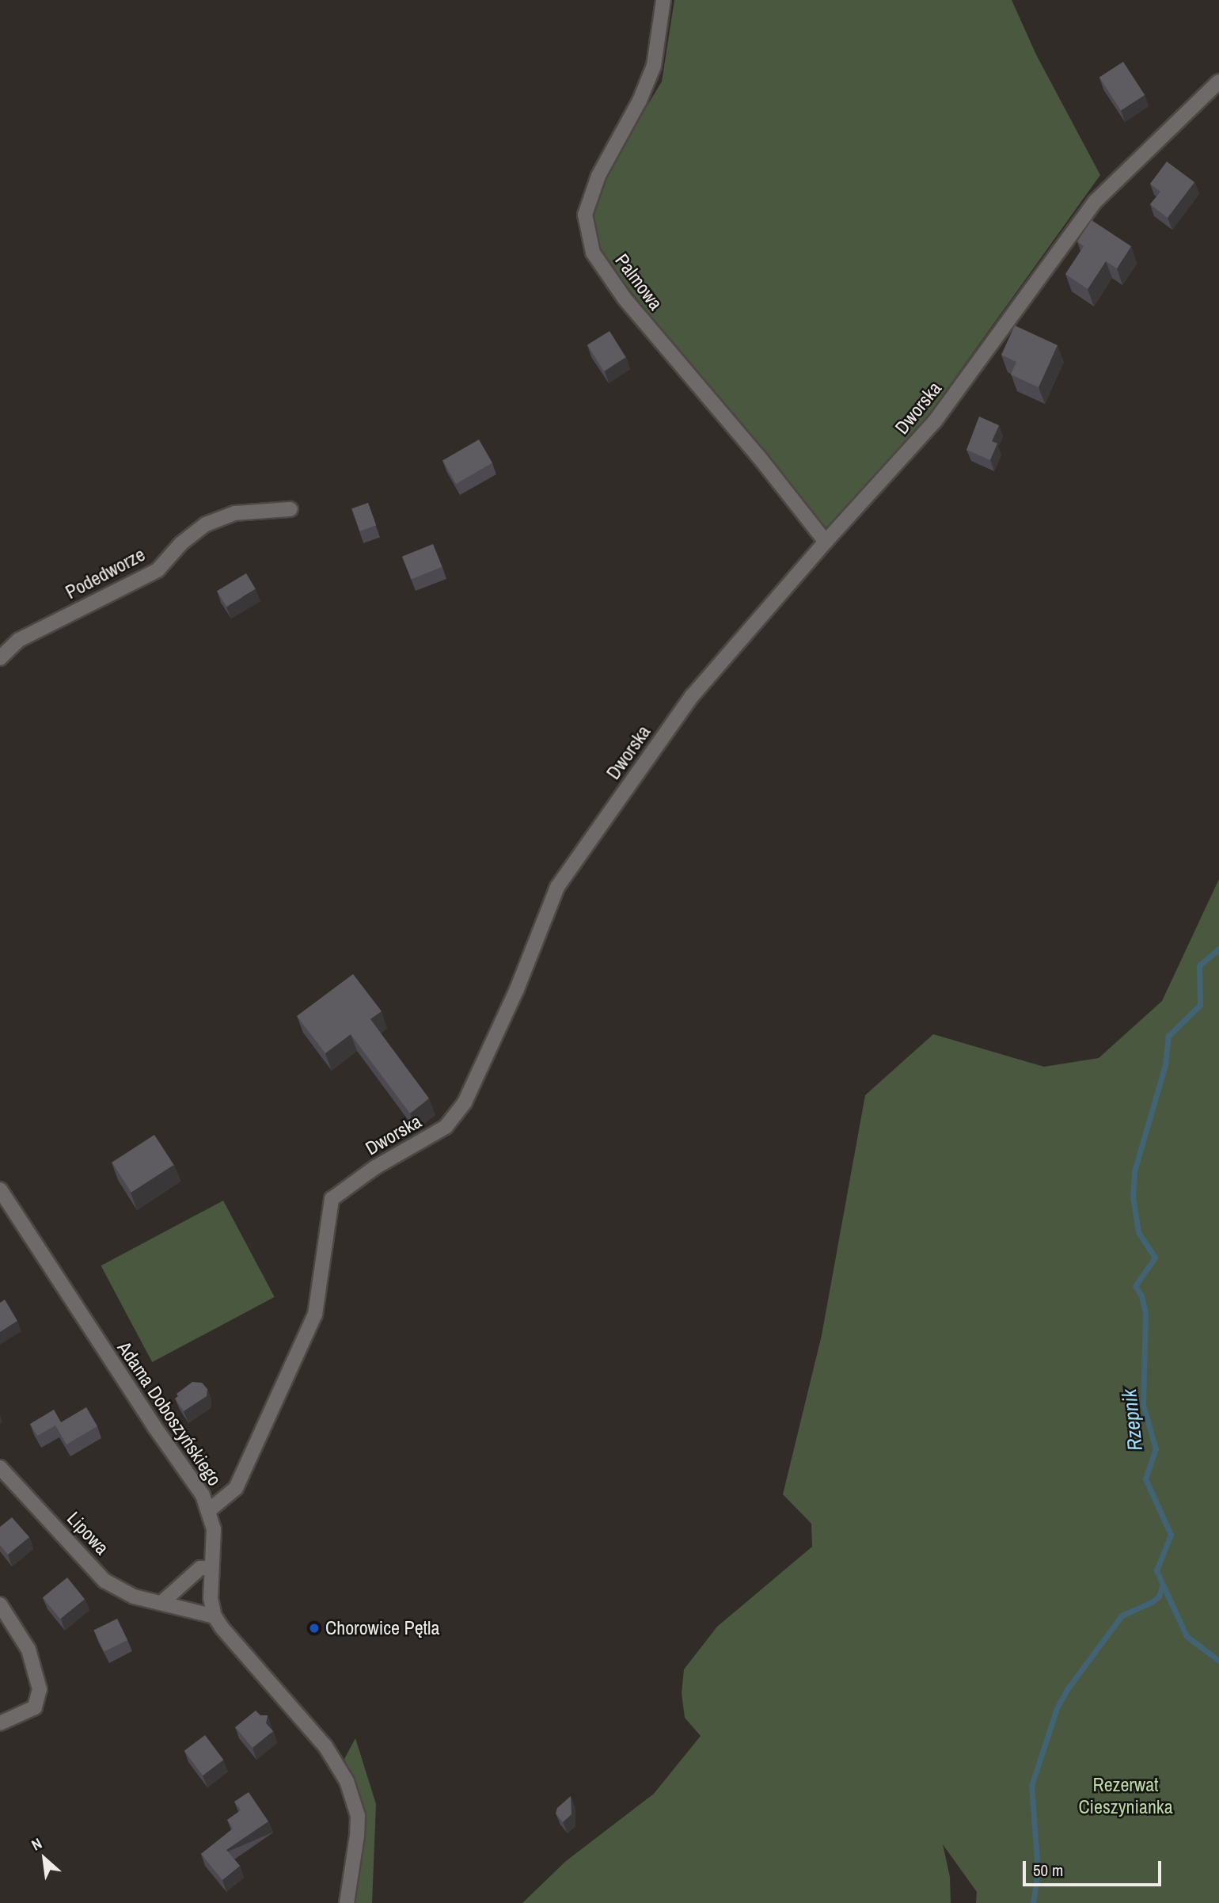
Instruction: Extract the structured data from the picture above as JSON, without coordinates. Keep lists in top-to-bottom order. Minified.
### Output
{"streets":{"street":["Palmowa","Dworska","Podedworze","Adama Doboszyńskiego","Lipowa"]},"crossings":[["Palmowa","Dworska"],["Dworska","Adama Doboszyńskiego"],["Adama Doboszyńskiego","Lipowa"]],"water":["Rzepnik"],"parks":["Rezerwat Cieszynianka"],"places":["Chorowice Pętla"],"scale_bar":"50 m","north":"top left"}
